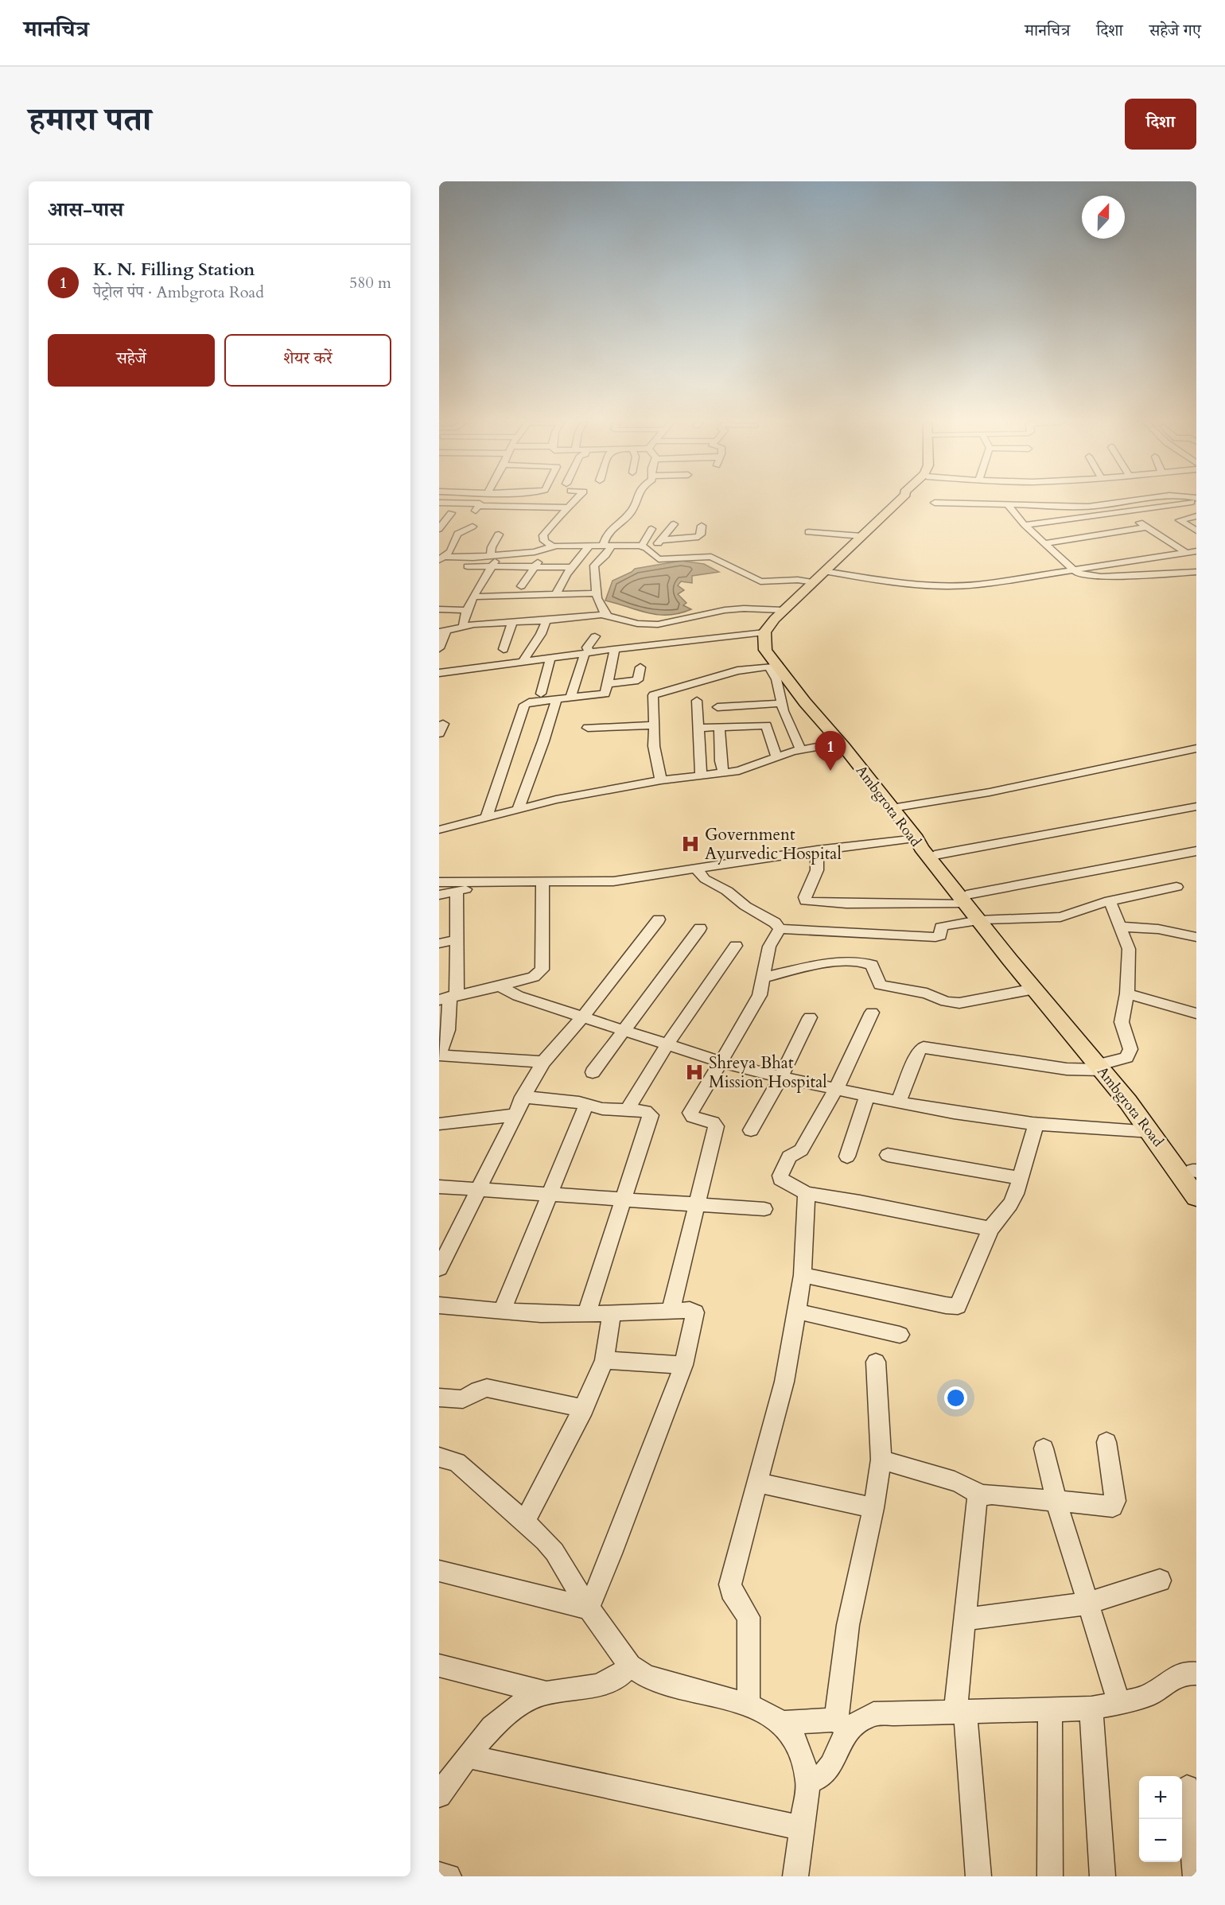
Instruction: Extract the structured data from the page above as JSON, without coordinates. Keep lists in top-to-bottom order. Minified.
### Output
{"streets":{"main road":["Ambgrota Road"]},"places":{"hospital":["Government Ayurvedic Hospital","Shreya Bhat Mission Hospital"]},"north":"top","page":{"header":"मानचित्र","nav":["मानचित्र","दिशा","सहेजे गए"],"title":"हमारा पता","buttons":["दिशा",["सहेजें","शेयर करें"]],"heading":"आस-पास","list":[{"mark":"1","name":"K. N. Filling Station","note":"पेट्रोल पंप · Ambgrota Road","value":"580 m"}],"pins":"1","map_buttons":["+","−"]}}
